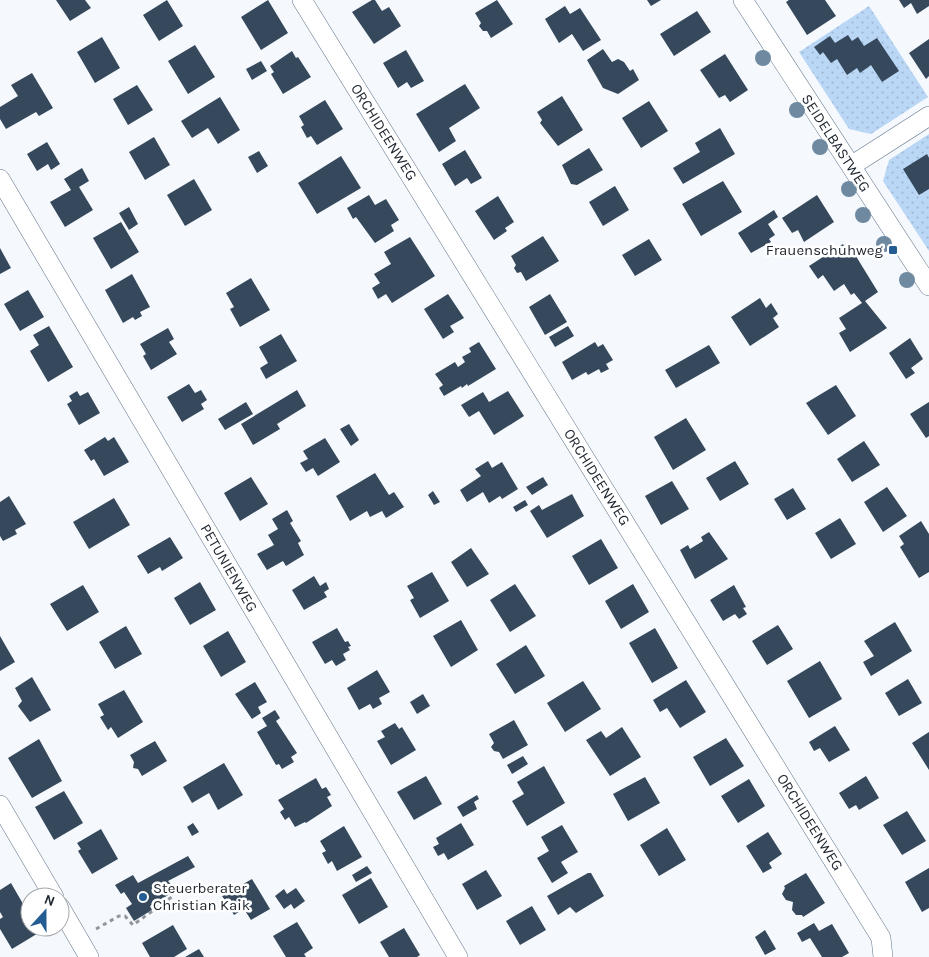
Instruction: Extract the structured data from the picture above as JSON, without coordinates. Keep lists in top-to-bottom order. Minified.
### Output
{"streets":{"street":["ORCHIDEENWEG","SEIDELBASTWEG","PETUNIENWEG"]},"places":{"transit":["Frauenschuhweg"],"other":["Steuerberater Christian Kaik"]},"north":"top"}
